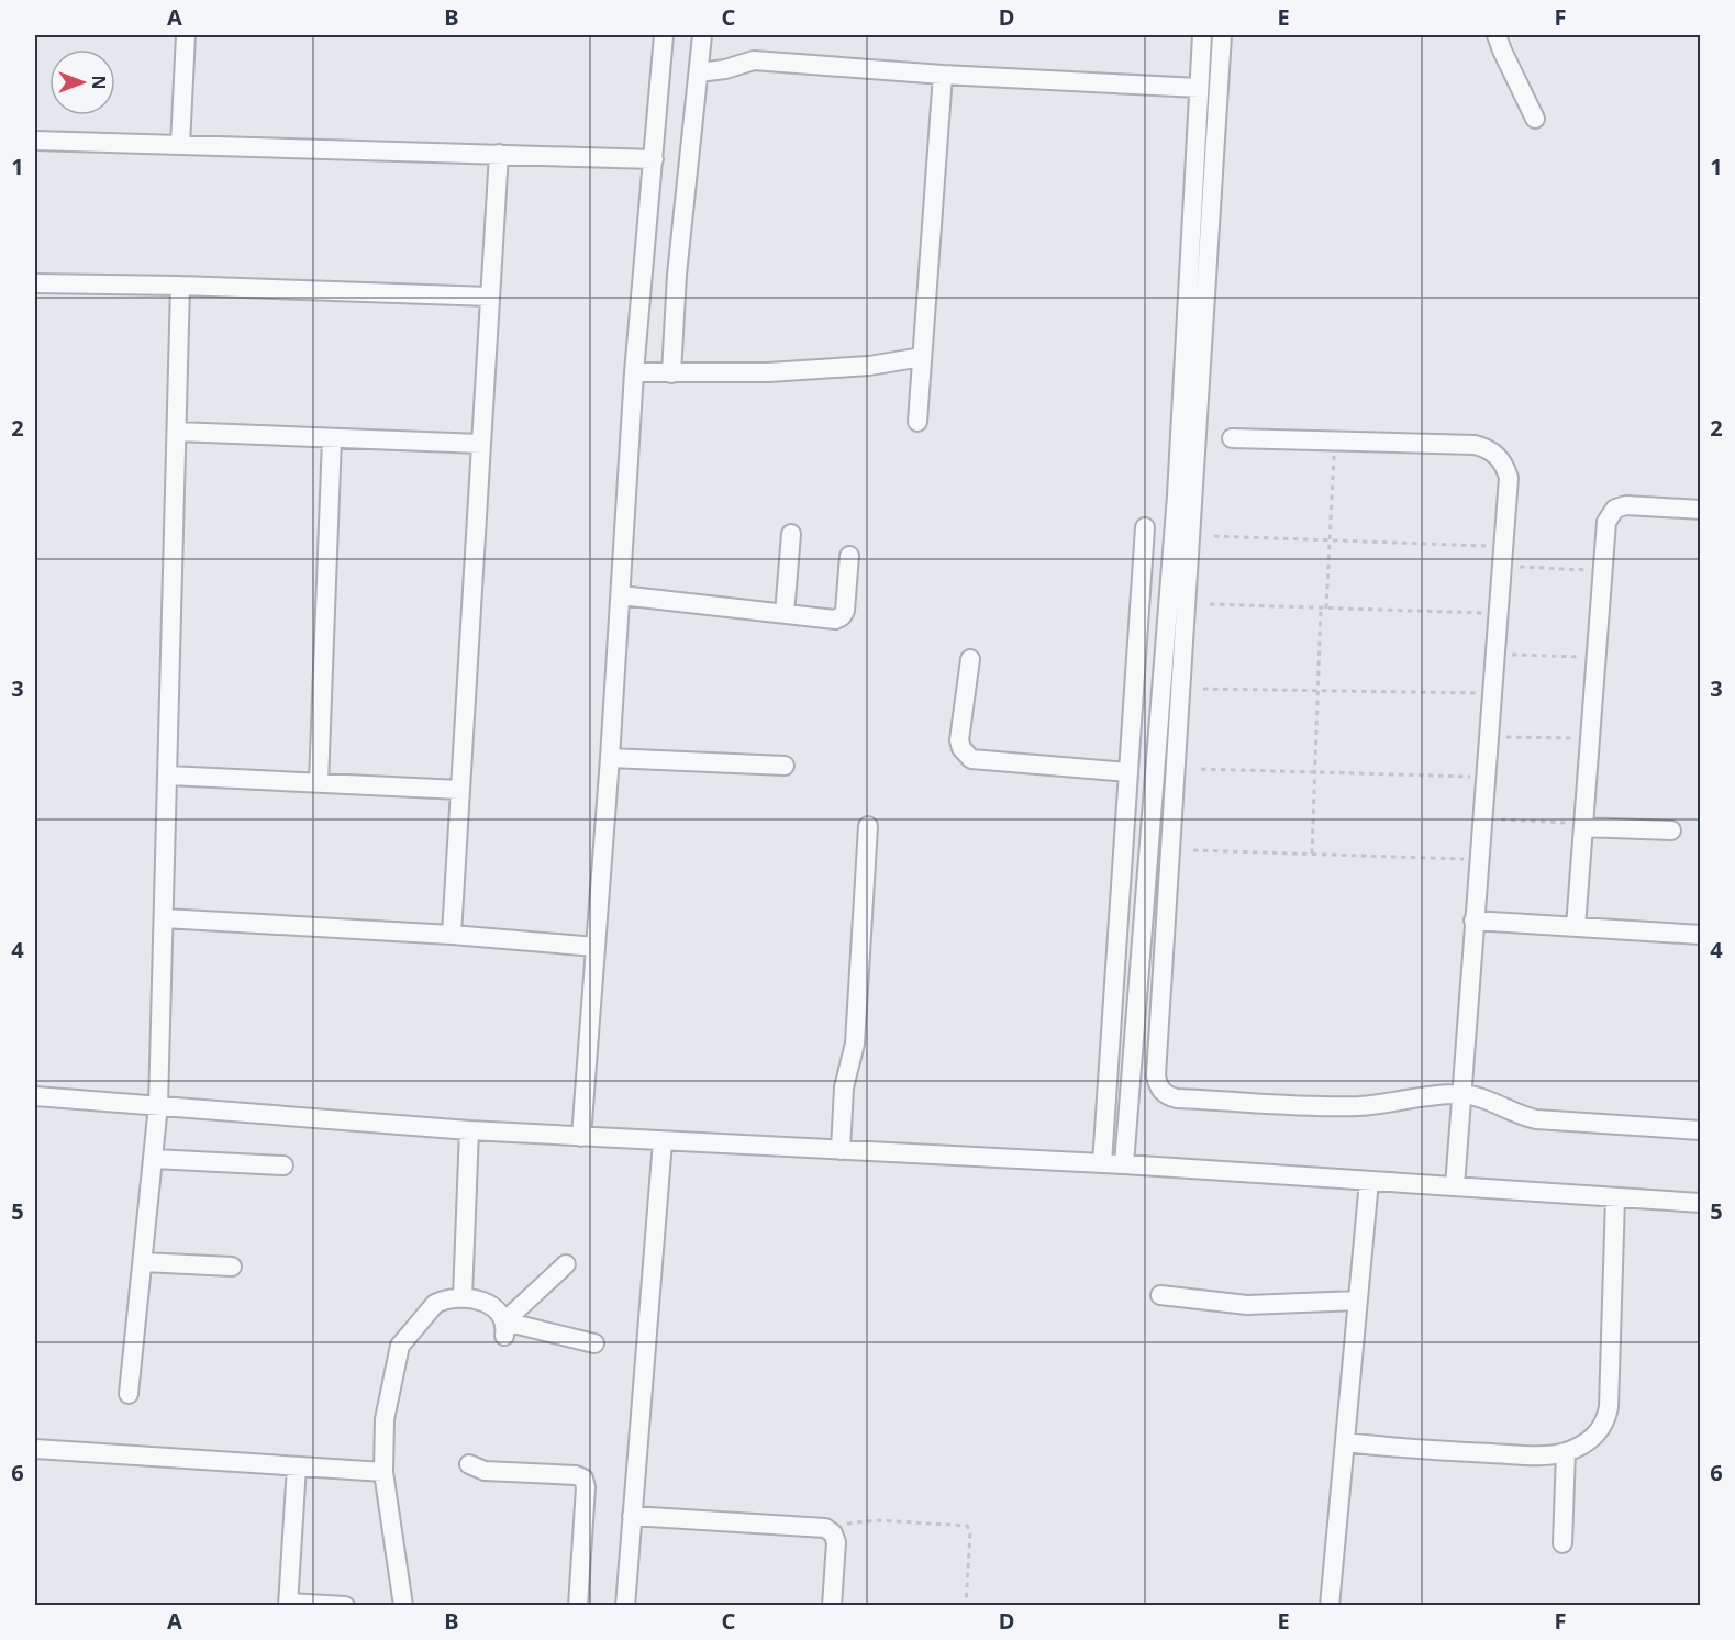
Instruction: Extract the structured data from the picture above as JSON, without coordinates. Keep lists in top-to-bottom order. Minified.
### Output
{"north":"right","grid":{"columns":["A","B","C","D","E","F"],"rows":["1","2","3","4","5","6"]}}
